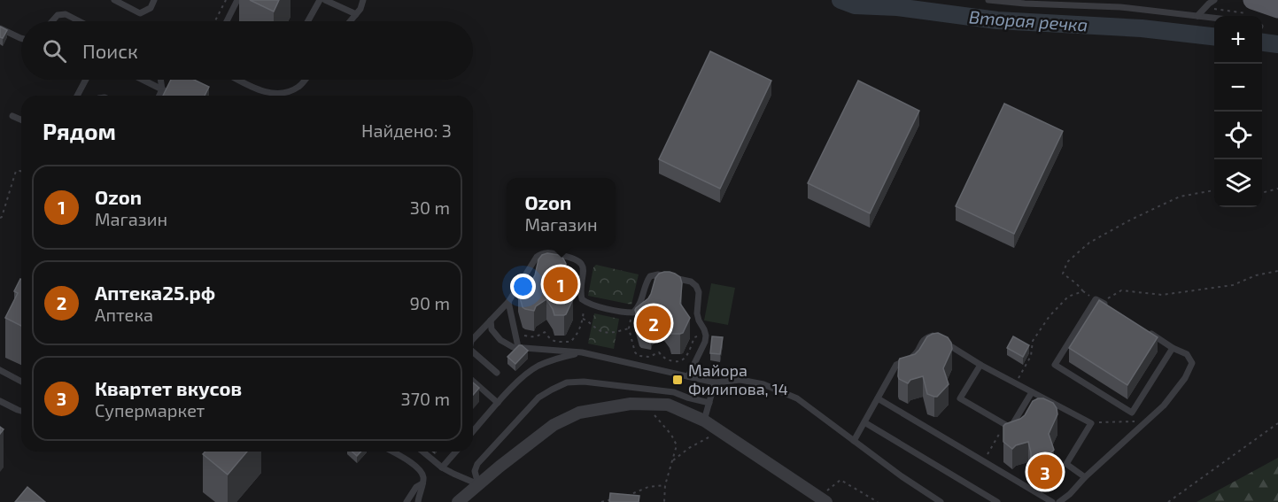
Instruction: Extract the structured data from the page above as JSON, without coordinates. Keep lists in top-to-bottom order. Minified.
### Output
{"water":["Вторая речка"],"places":{"transit":["Майора Филипова, 14"]},"page":{"map_buttons":["+","−"],"search":"Поиск","heading":["Рядом","Найдено: 3"],"list":[{"mark":"1","name":"Ozon","note":"Магазин","value":"30 m"},{"mark":"2","name":"Аптека25.рф","note":"Аптека","value":"90 m"},{"mark":"3","name":"Квартет вкусов","note":"Супермаркет","value":"370 m"}],"popup":["Ozon","Магазин"],"pins":["1","2","3"]}}
